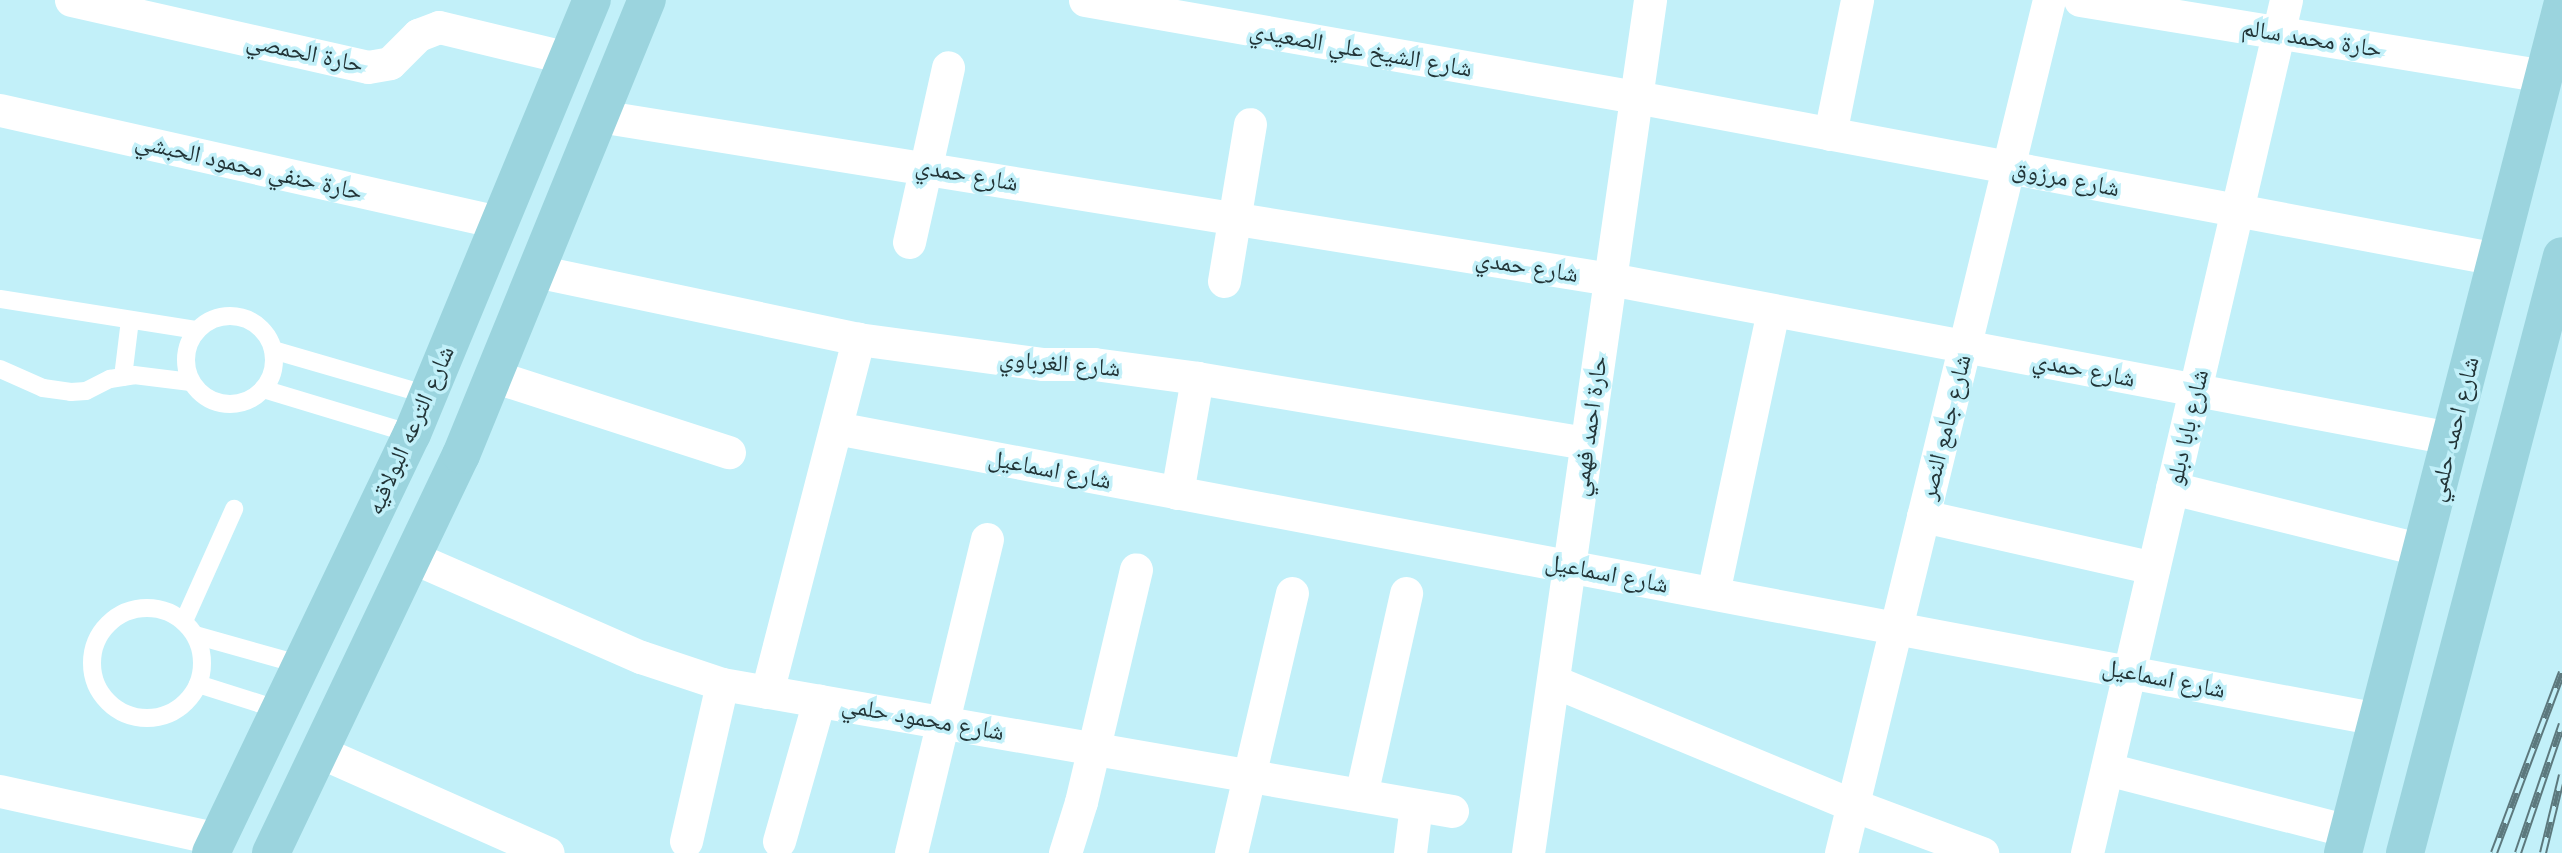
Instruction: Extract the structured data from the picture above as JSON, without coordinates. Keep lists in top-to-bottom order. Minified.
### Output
{"streets":{"main road":["شارع احمد حلمي","شارع الترعه البولاقيه"],"street":["حارة محمد سالم","شارع الشيخ علي الصعيدي","حارة الحمصي","حارة حنفي محمود الحبشي","شارع حمدي","شارع مرزوق","شارع الغرباوي","حارة احمد فهمي","شارع جامع النصر","شارع بابا دبلو","شارع اسماعيل","شارع محمود حلمي"]},"crossings":[["حارة محمد سالم","شارع بابا دبلو"],["حارة محمد سالم","شارع احمد حلمي"],["شارع الشيخ علي الصعيدي","شارع مرزوق"],["شارع الشيخ علي الصعيدي","حارة احمد فهمي"],["حارة الحمصي","شارع الترعه البولاقيه"],["حارة حنفي محمود الحبشي","شارع الترعه البولاقيه"],["شارع حمدي","حارة احمد فهمي"],["شارع حمدي","شارع جامع النصر"],["شارع حمدي","شارع بابا دبلو"],["شارع حمدي","شارع احمد حلمي"],["شارع مرزوق","حارة احمد فهمي"],["شارع مرزوق","شارع جامع النصر"],["شارع مرزوق","شارع بابا دبلو"],["شارع مرزوق","شارع احمد حلمي"],["شارع الغرباوي","حارة احمد فهمي"],["حارة احمد فهمي","شارع اسماعيل"],["شارع جامع النصر","شارع اسماعيل"],["شارع بابا دبلو","شارع اسماعيل"],["شارع احمد حلمي","شارع اسماعيل"]]}
